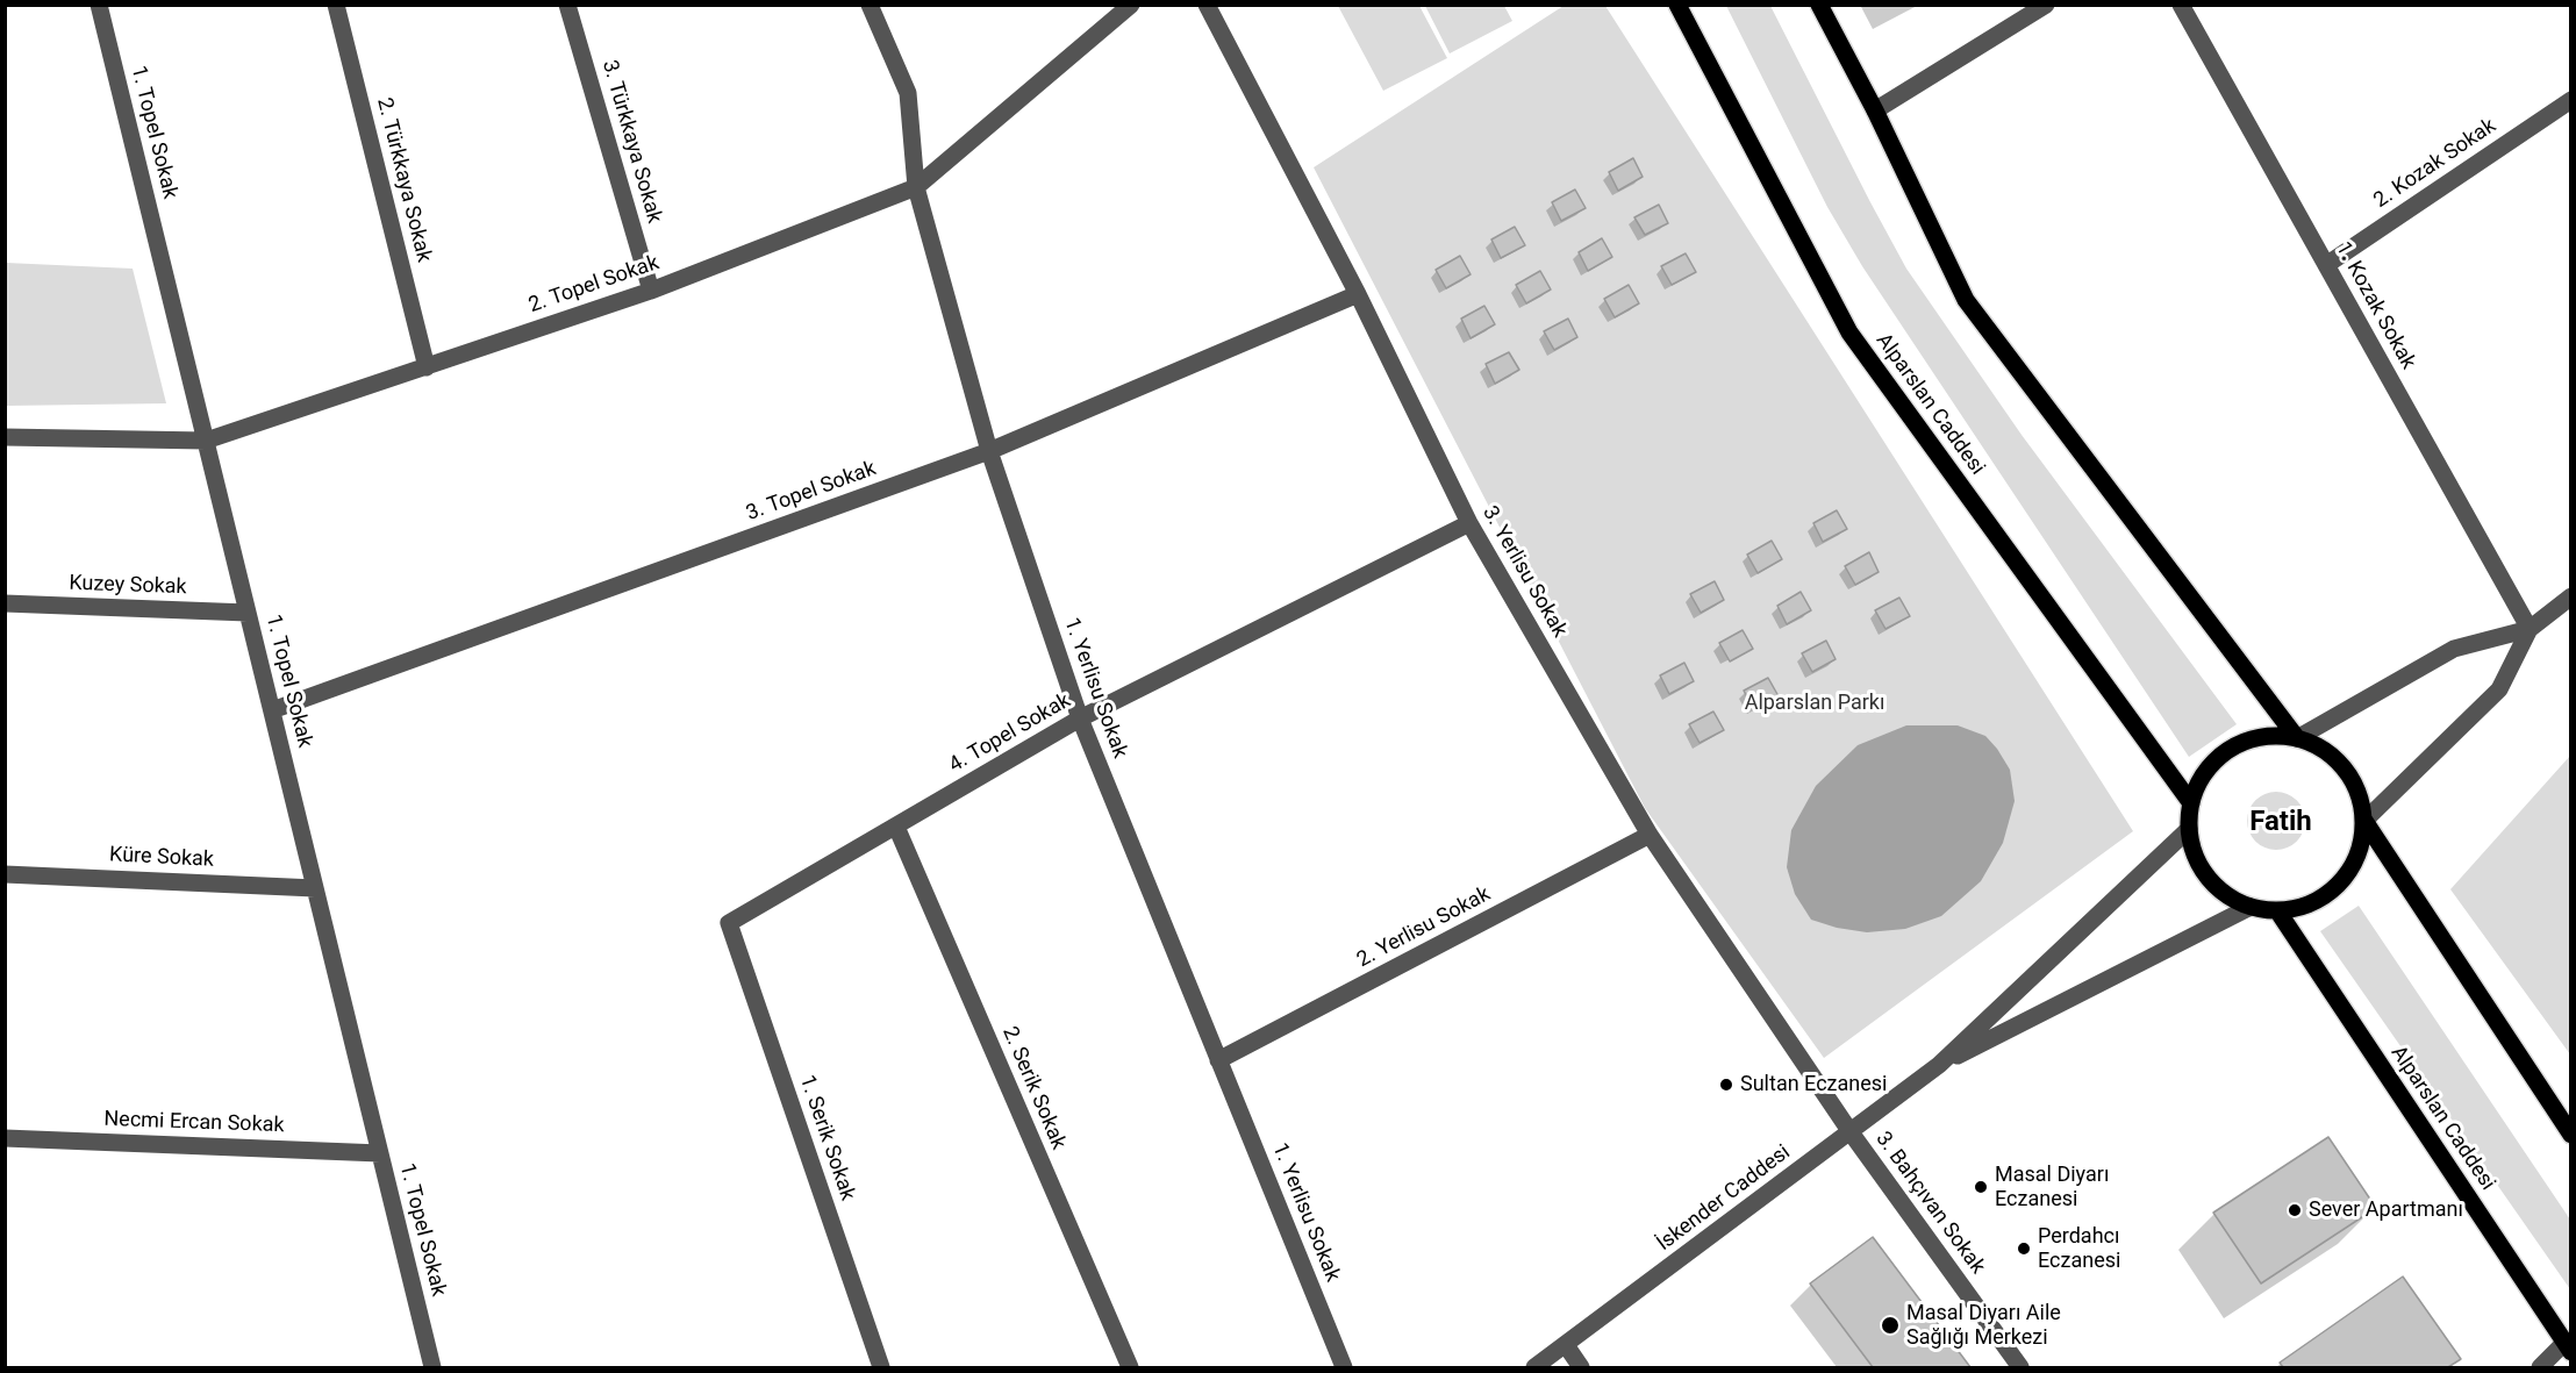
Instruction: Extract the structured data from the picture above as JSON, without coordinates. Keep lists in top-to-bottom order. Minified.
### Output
{"streets":{"main road":["Alparslan Caddesi"],"street":["1. Topel Sokak","3. Türkkaya Sokak","2. Kozak Sokak","2. Türkkaya Sokak","2. Topel Sokak","1. Kozak Sokak","3. Topel Sokak","3. Yerlisu Sokak","Kuzey Sokak","1. Yerlisu Sokak","4. Topel Sokak","Küre Sokak","2. Yerlisu Sokak","2. Serik Sokak","Necmi Ercan Sokak","1. Serik Sokak","İskender Caddesi","3. Bahçıvan Sokak"]},"crossings":[["1. Topel Sokak","2. Topel Sokak"],["1. Topel Sokak","3. Topel Sokak"],["1. Topel Sokak","Kuzey Sokak"],["1. Topel Sokak","Küre Sokak"],["1. Topel Sokak","Necmi Ercan Sokak"],["3. Türkkaya Sokak","2. Topel Sokak"],["2. Kozak Sokak","1. Kozak Sokak"],["2. Türkkaya Sokak","2. Topel Sokak"],["2. Topel Sokak","1. Yerlisu Sokak"],["3. Topel Sokak","3. Yerlisu Sokak"],["3. Topel Sokak","1. Yerlisu Sokak"],["3. Yerlisu Sokak","4. Topel Sokak"],["3. Yerlisu Sokak","2. Yerlisu Sokak"],["3. Yerlisu Sokak","İskender Caddesi"],["3. Yerlisu Sokak","3. Bahçıvan Sokak"],["1. Yerlisu Sokak","4. Topel Sokak"],["1. Yerlisu Sokak","2. Yerlisu Sokak"],["4. Topel Sokak","2. Serik Sokak"],["4. Topel Sokak","1. Serik Sokak"],["İskender Caddesi","3. Bahçıvan Sokak"]],"districts":["Fatih"],"parks":["Alparslan Parkı"],"places":["Sultan Eczanesi","Masal Diyarı Eczanesi","Sever Apartmanı","Perdahcı Eczanesi","Masal Diyarı Aile Sağlığı Merkezi"]}
